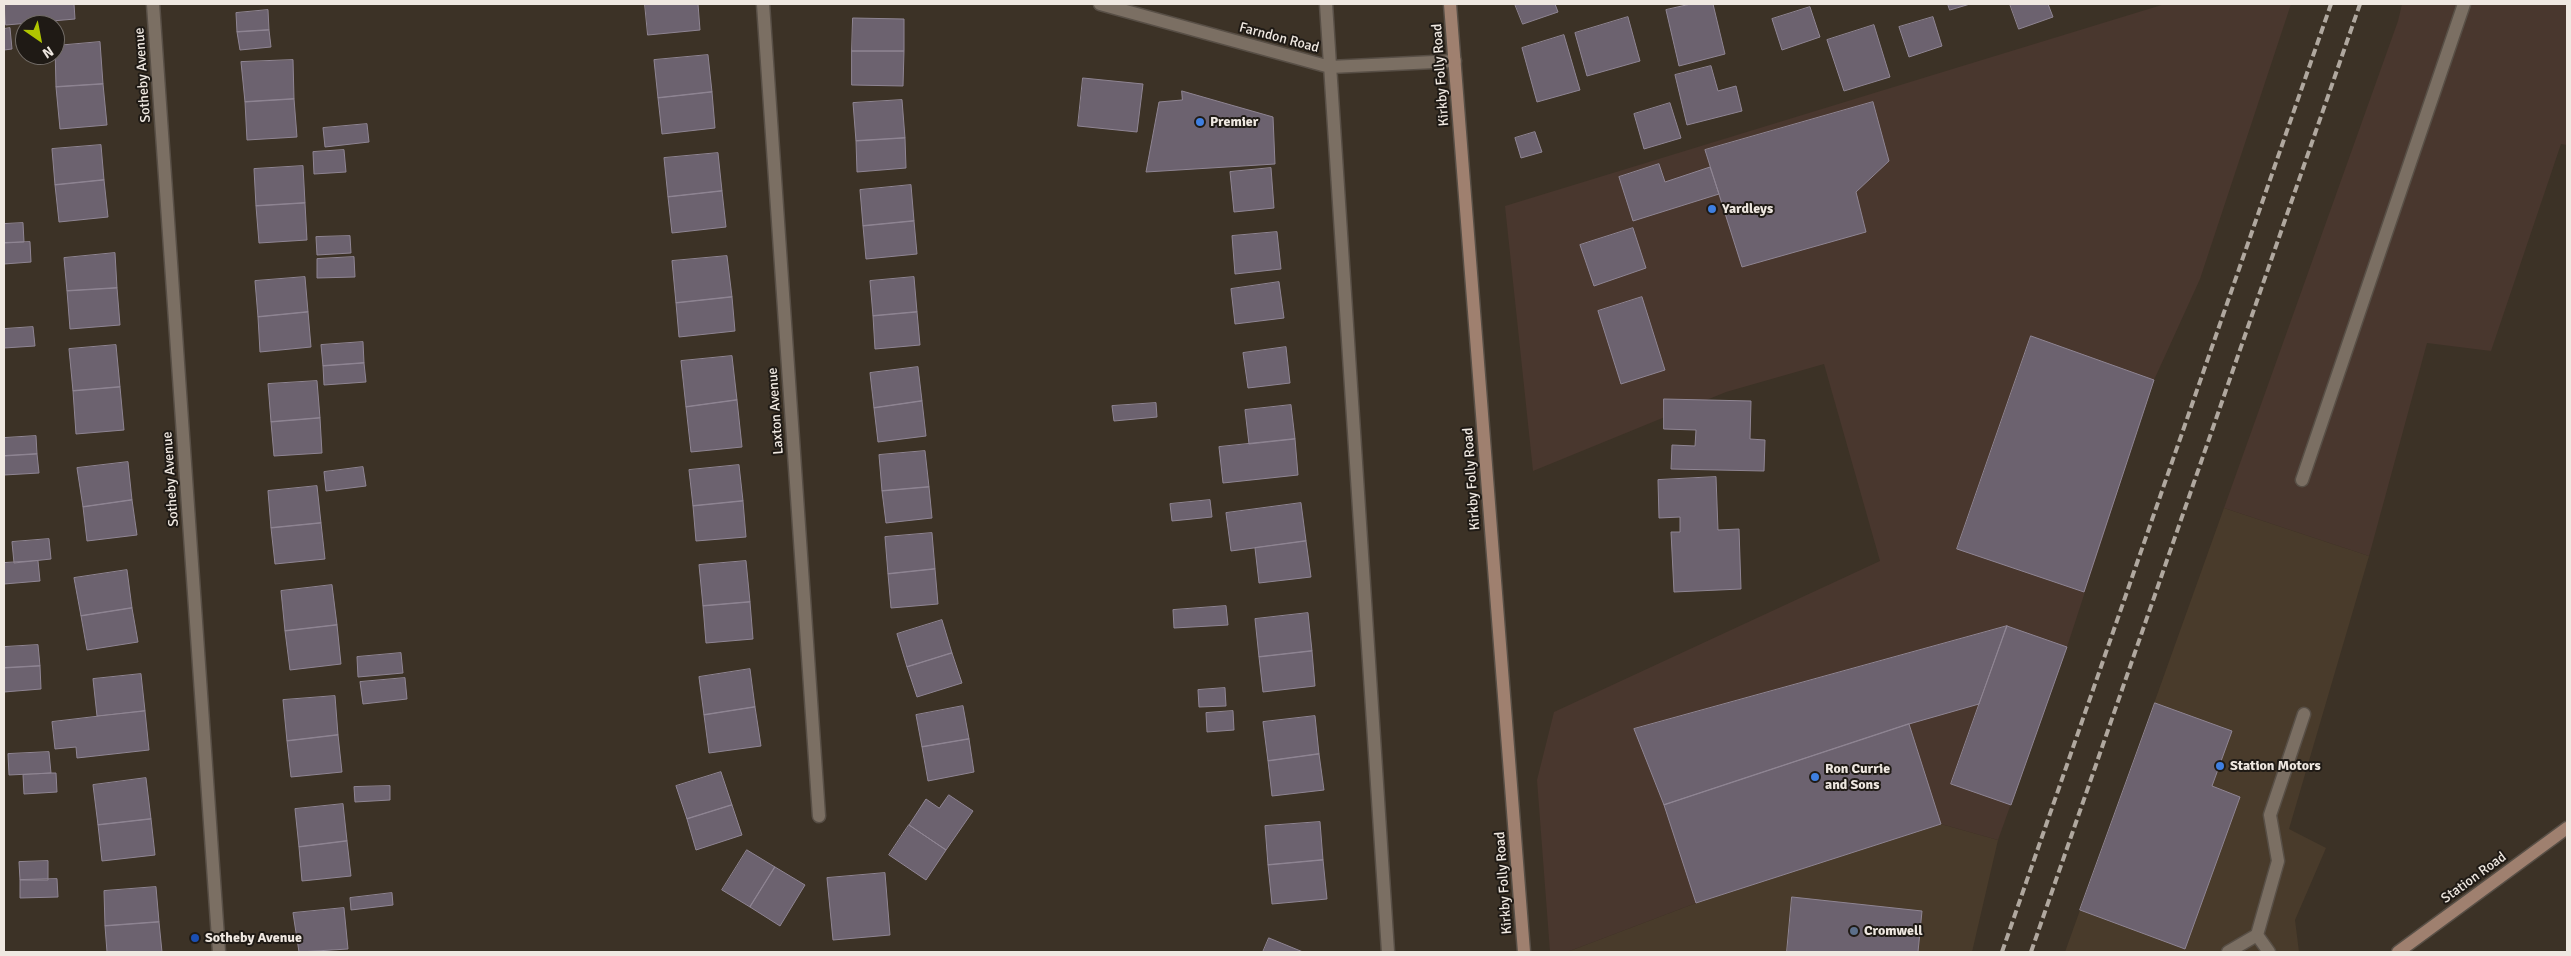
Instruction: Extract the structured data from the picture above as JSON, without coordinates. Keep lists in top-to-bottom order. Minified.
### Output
{"streets":{"main road":["Kirkby Folly Road","Station Road"],"street":["Farndon Road","Sotheby Avenue","Laxton Avenue"]},"crossings":[["Farndon Road","Kirkby Folly Road"]],"places":["Premier","Yardleys","Station Motors","Ron Currie and Sons","Cromwell","Sotheby Avenue"],"north":"bottom right"}
